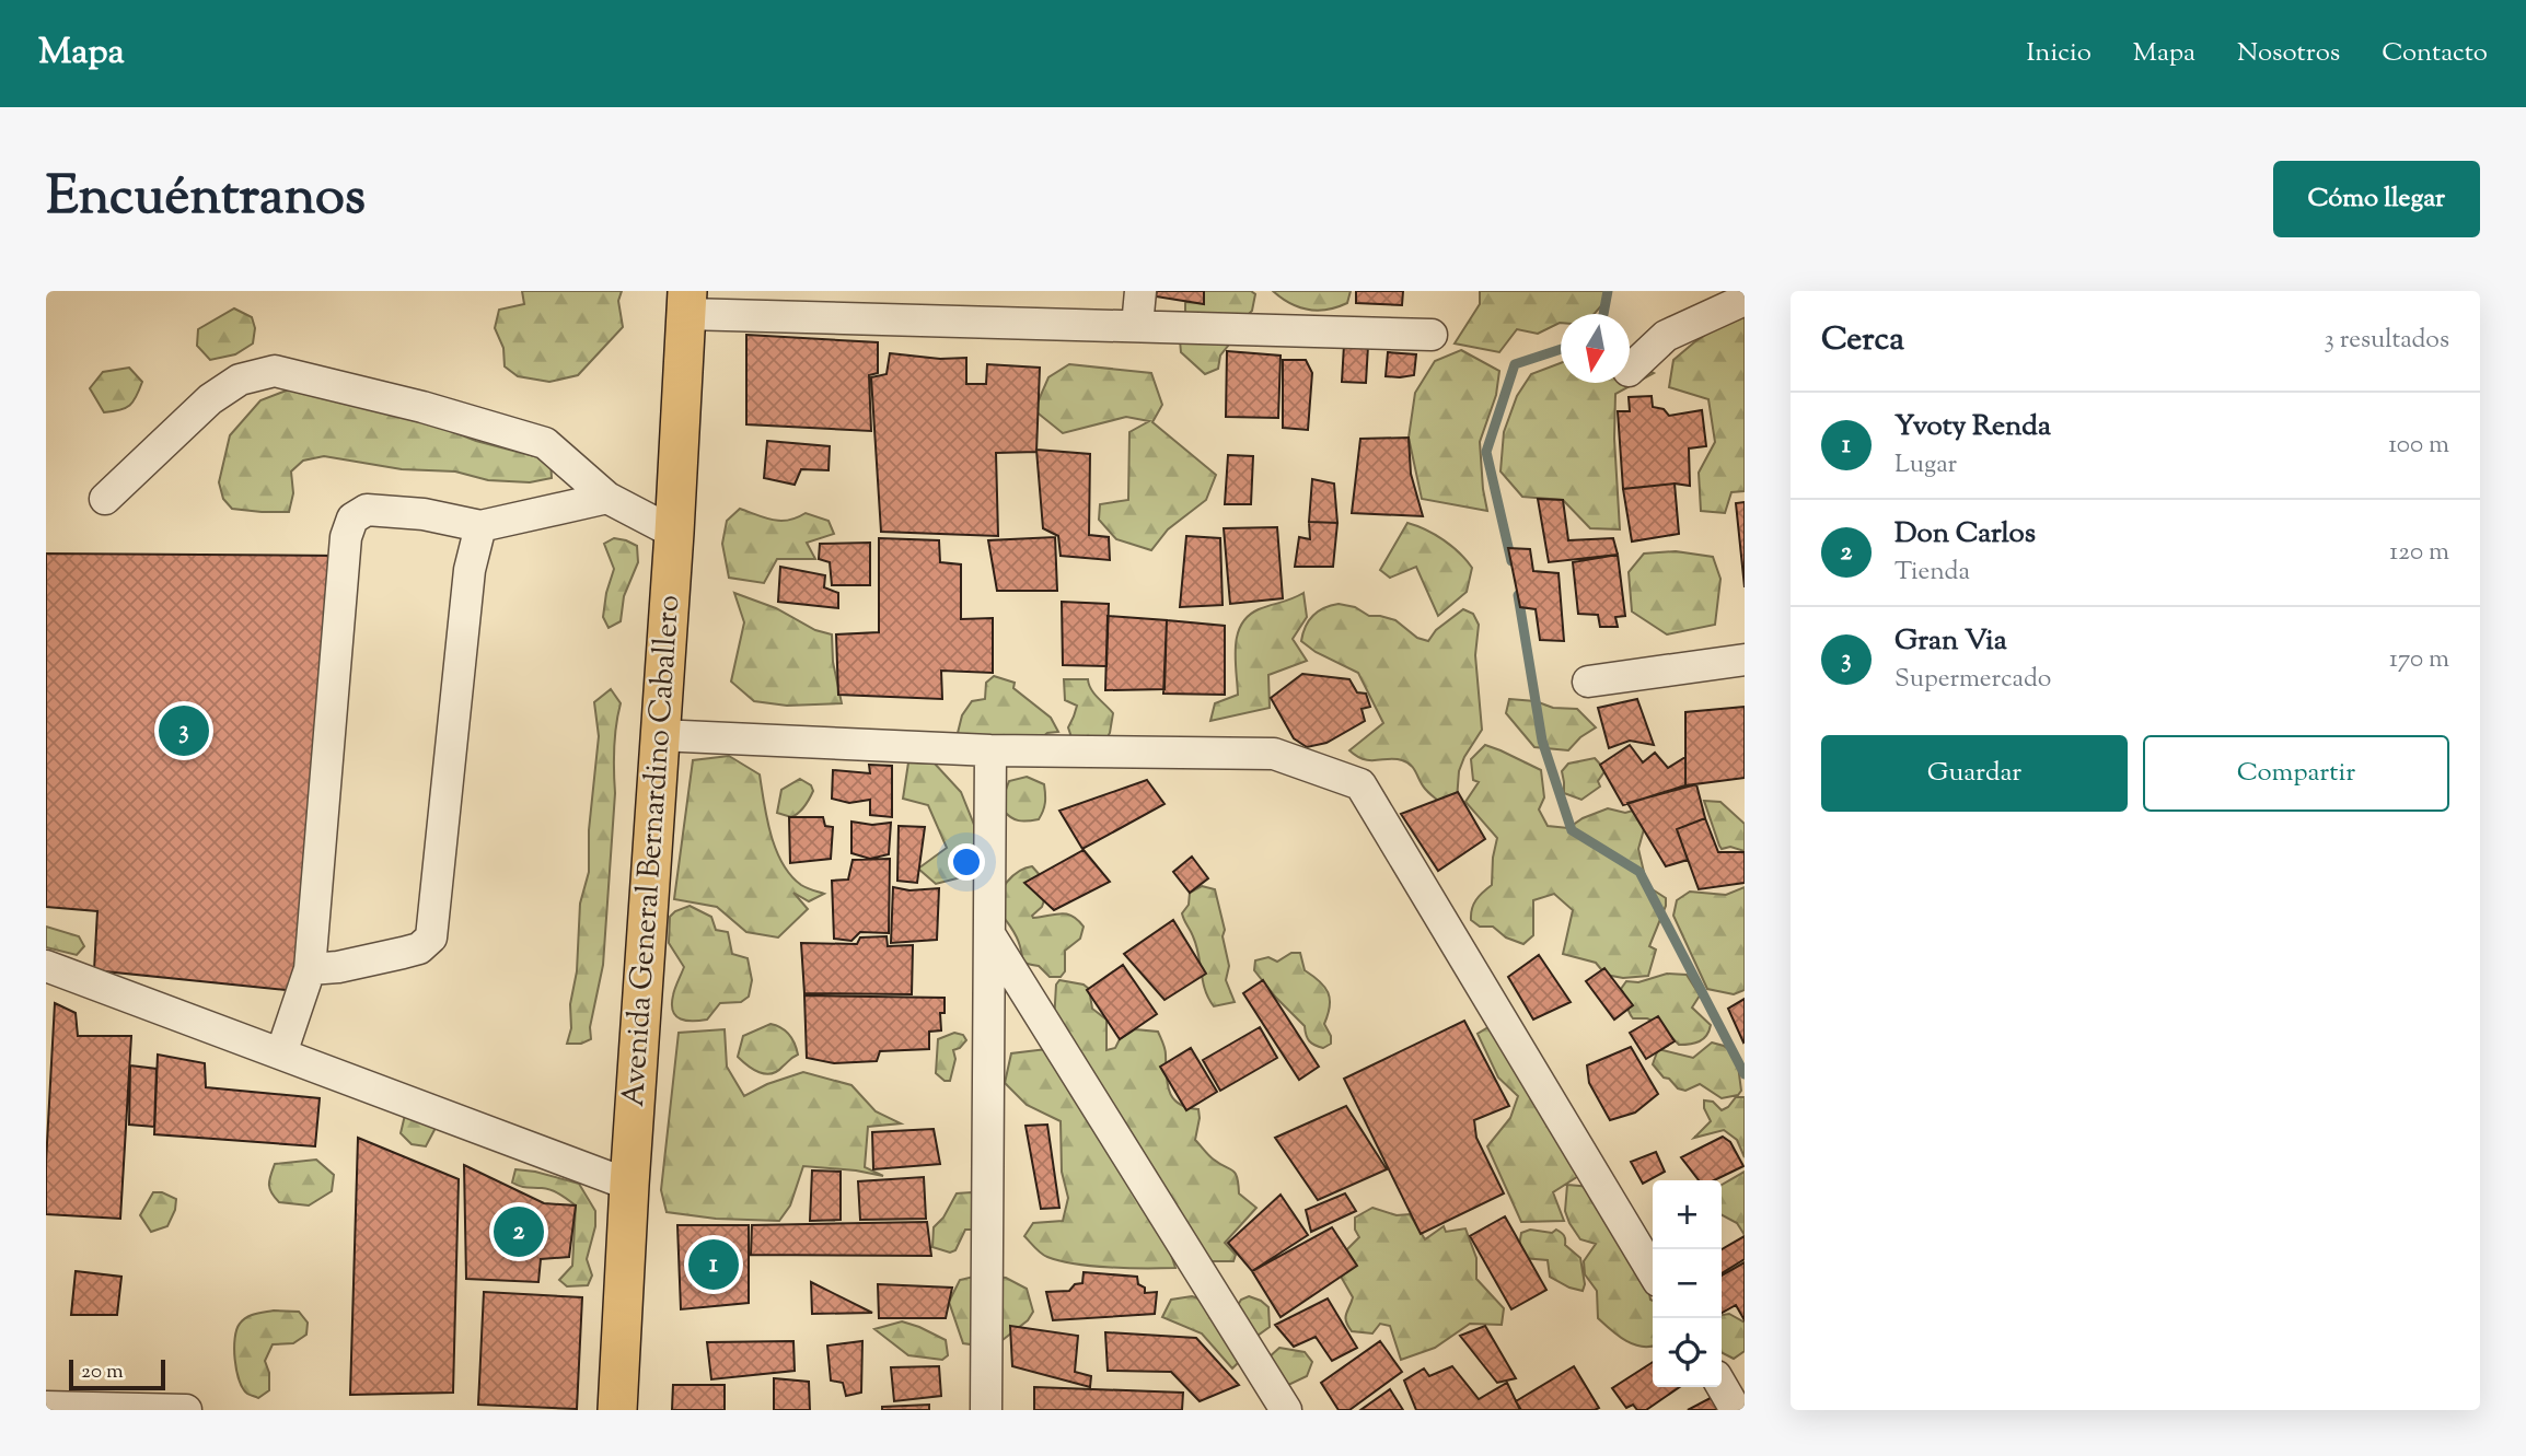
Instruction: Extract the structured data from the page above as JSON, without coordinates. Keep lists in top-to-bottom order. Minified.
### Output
{"streets":{"main road":["Avenida General Bernardino Caballero"]},"scale_bar":"20 m","north":"bottom","page":{"header":"Mapa","nav":["Inicio","Mapa","Nosotros","Contacto"],"title":"Encuéntranos","buttons":["Cómo llegar",["Guardar","Compartir"]],"heading":["Cerca","3 resultados"],"list":[{"mark":"1","name":"Yvoty Renda","note":"Lugar","value":"100 m"},{"mark":"2","name":"Don Carlos","note":"Tienda","value":"120 m"},{"mark":"3","name":"Gran Via","note":"Supermercado","value":"170 m"}],"pins":["3","2","1"],"map_buttons":["+","−"],"scale":"20 m"}}
